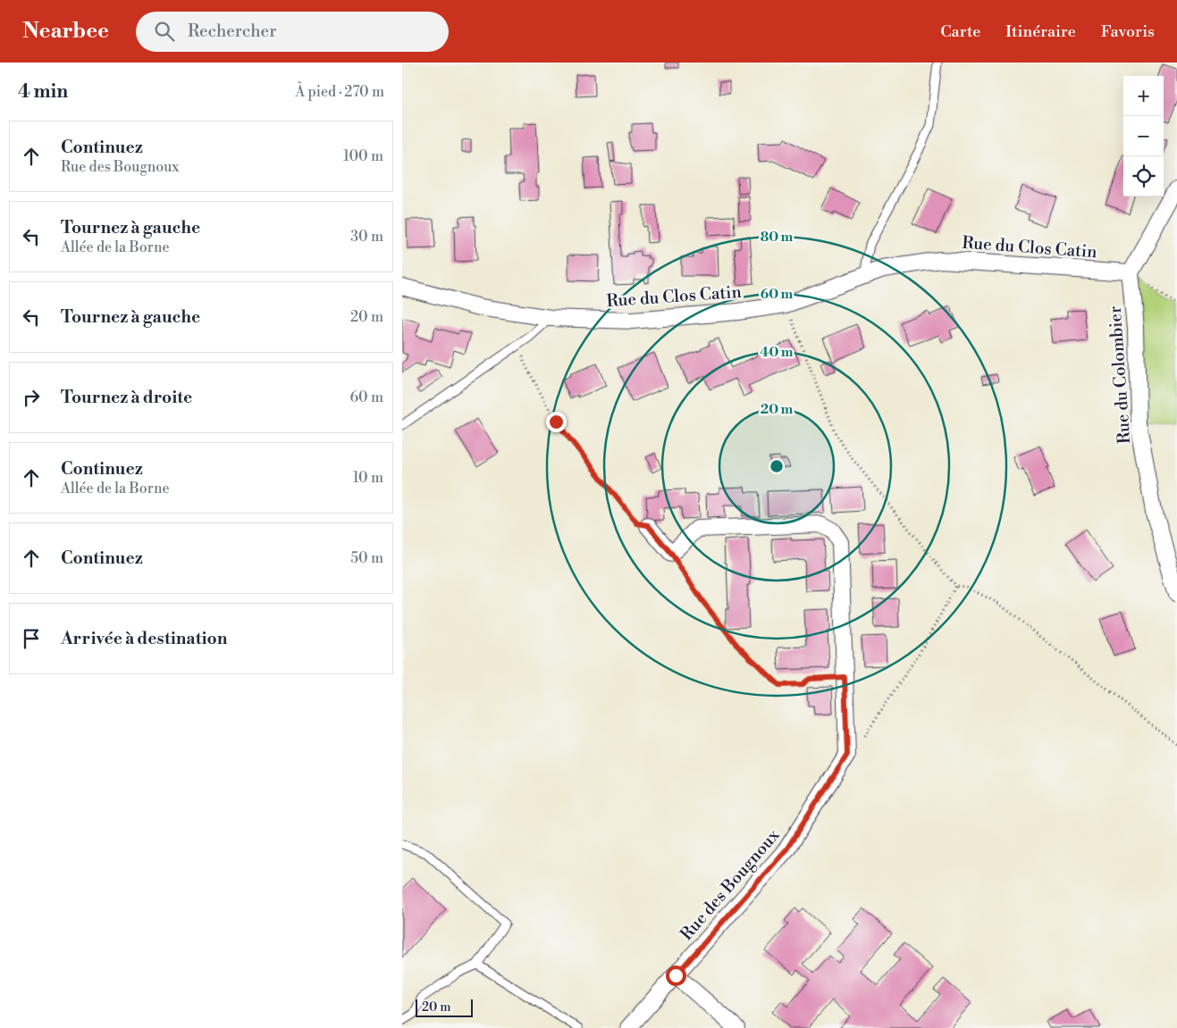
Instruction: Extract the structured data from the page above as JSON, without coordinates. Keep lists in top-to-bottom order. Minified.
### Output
{"streets":{"street":["Rue du Clos Catin","Rue du Colombier","Rue des Bougnoux"]},"crossings":[["Rue du Clos Catin","Rue du Colombier"]],"scale_bar":"20 m","page":{"header":"Nearbee","search":"Rechercher","nav":["Carte","Itinéraire","Favoris"],"heading":["4 min","À pied · 270 m"],"map_buttons":["+","−"],"list":[["Continuez","Rue des Bougnoux","100 m"],["Tournez à gauche","Allée de la Borne","30 m"],["Tournez à gauche","20 m"],["Tournez à droite","60 m"],["Continuez","Allée de la Borne","10 m"],["Continuez","50 m"],"Arrivée à destination"],"scale":"20 m"},"rings":["80 m","60 m","40 m","20 m"]}
